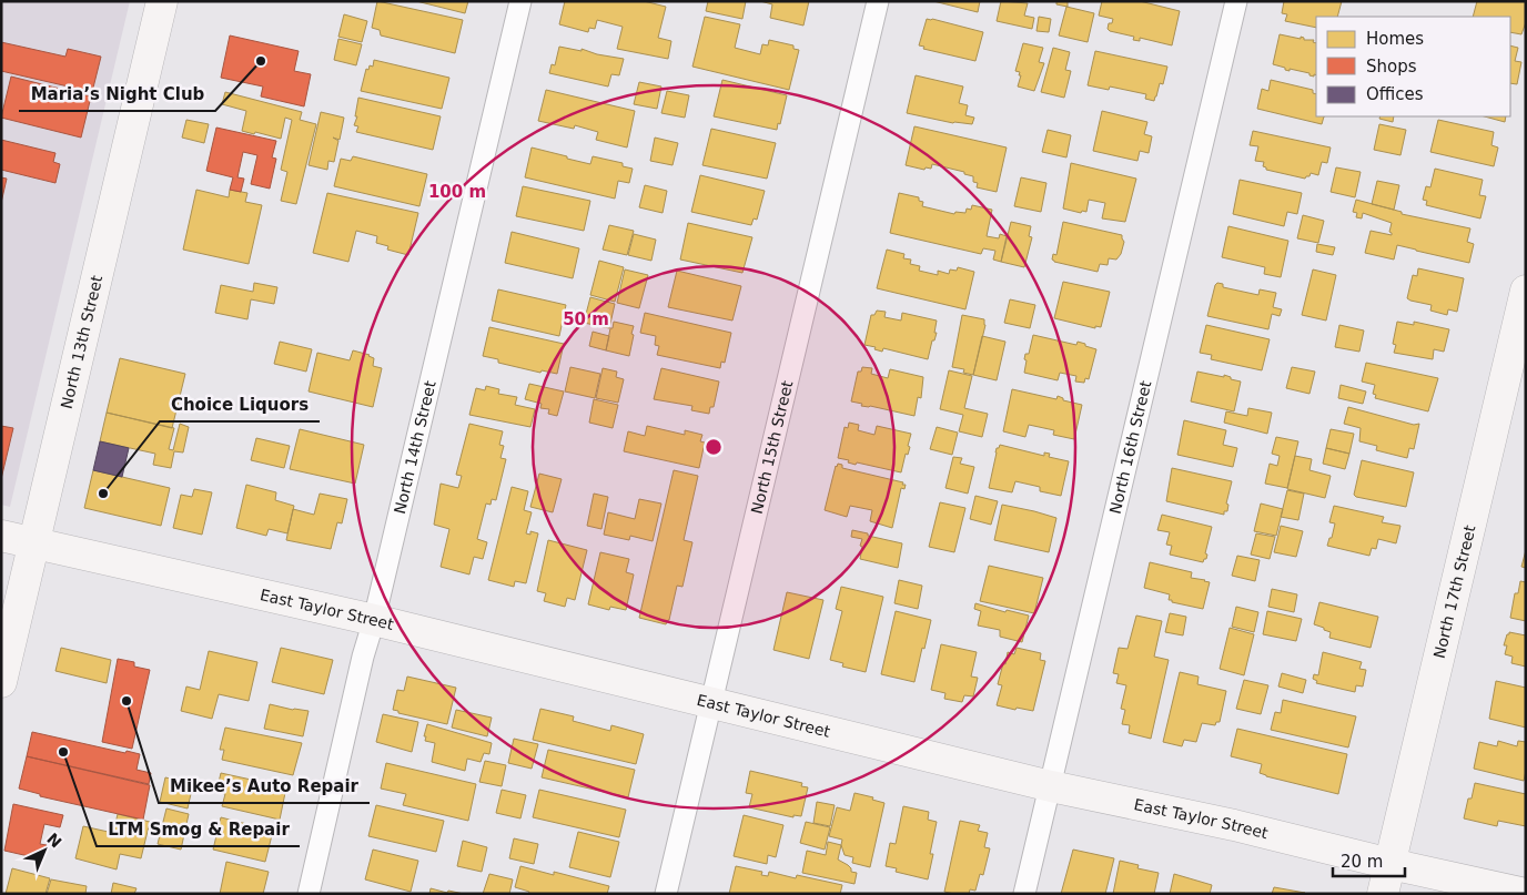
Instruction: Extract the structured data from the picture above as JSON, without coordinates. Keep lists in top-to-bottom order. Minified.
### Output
{"streets":{"main road":["North 13th Street","North 17th Street","East Taylor Street"],"street":["North 14th Street","North 15th Street","North 16th Street"]},"crossings":[["North 13th Street","East Taylor Street"],["North 14th Street","East Taylor Street"],["North 15th Street","East Taylor Street"],["North 16th Street","East Taylor Street"],["North 17th Street","East Taylor Street"]],"places":["Maria’s Night Club","Choice Liquors","Mikee’s Auto Repair","LTM Smog & Repair"],"legend":["Homes","Shops","Offices"],"scale_bar":"20 m","north":"top right","rings":["100 m","50 m"]}
